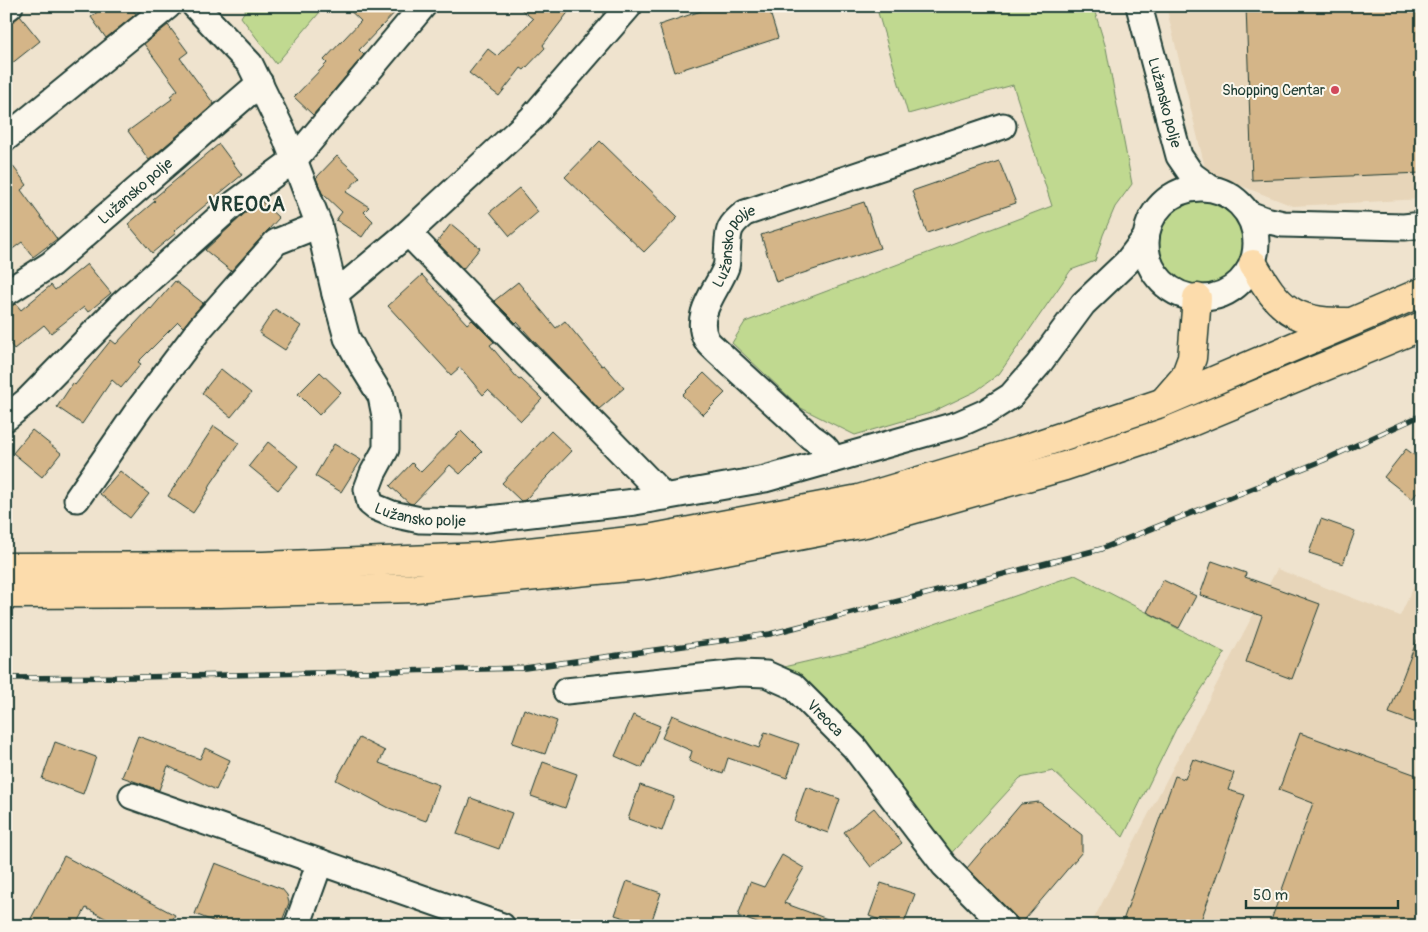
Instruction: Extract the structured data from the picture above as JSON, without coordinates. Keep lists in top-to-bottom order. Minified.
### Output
{"streets":{"street":["Lužansko polje","Vreoca"]},"districts":["VREOCA"],"places":["Shopping Centar"],"scale_bar":"50 m"}
